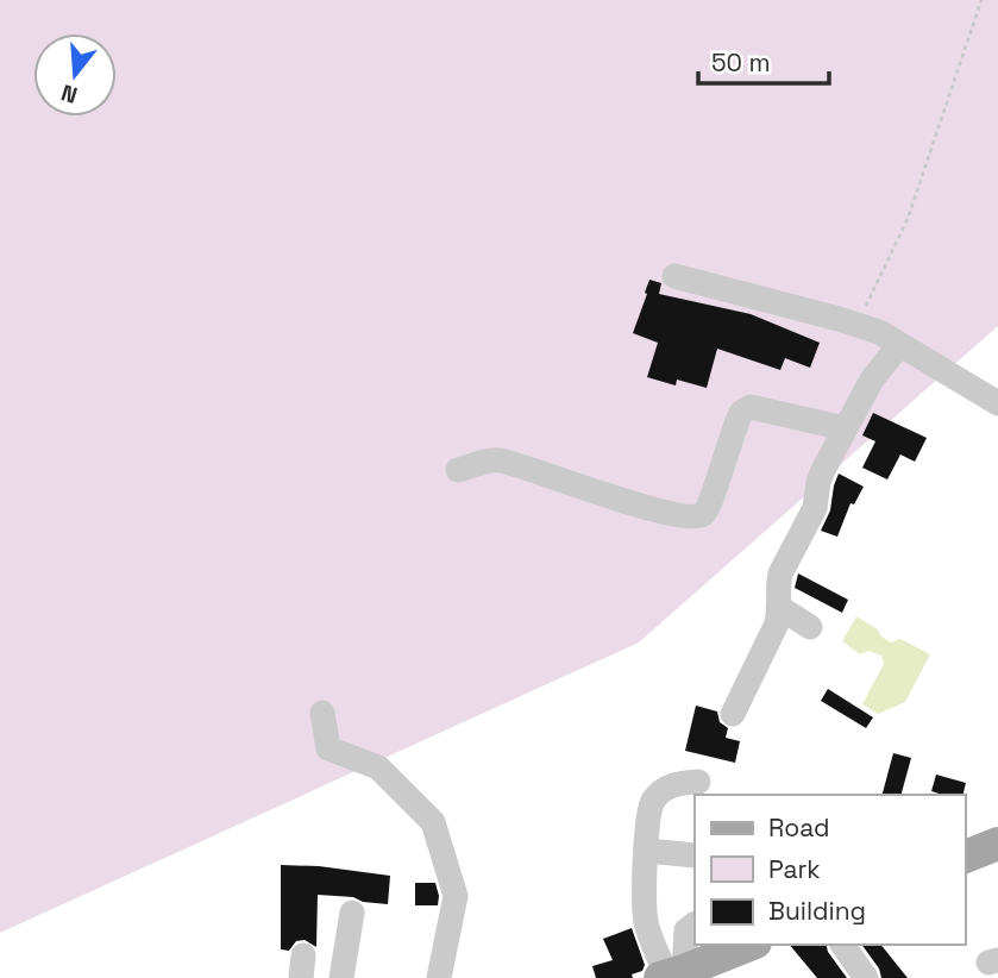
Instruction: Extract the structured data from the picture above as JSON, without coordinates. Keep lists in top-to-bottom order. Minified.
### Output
{"legend":["Road","Park","Building"],"scale_bar":"50 m","north":"bottom"}
